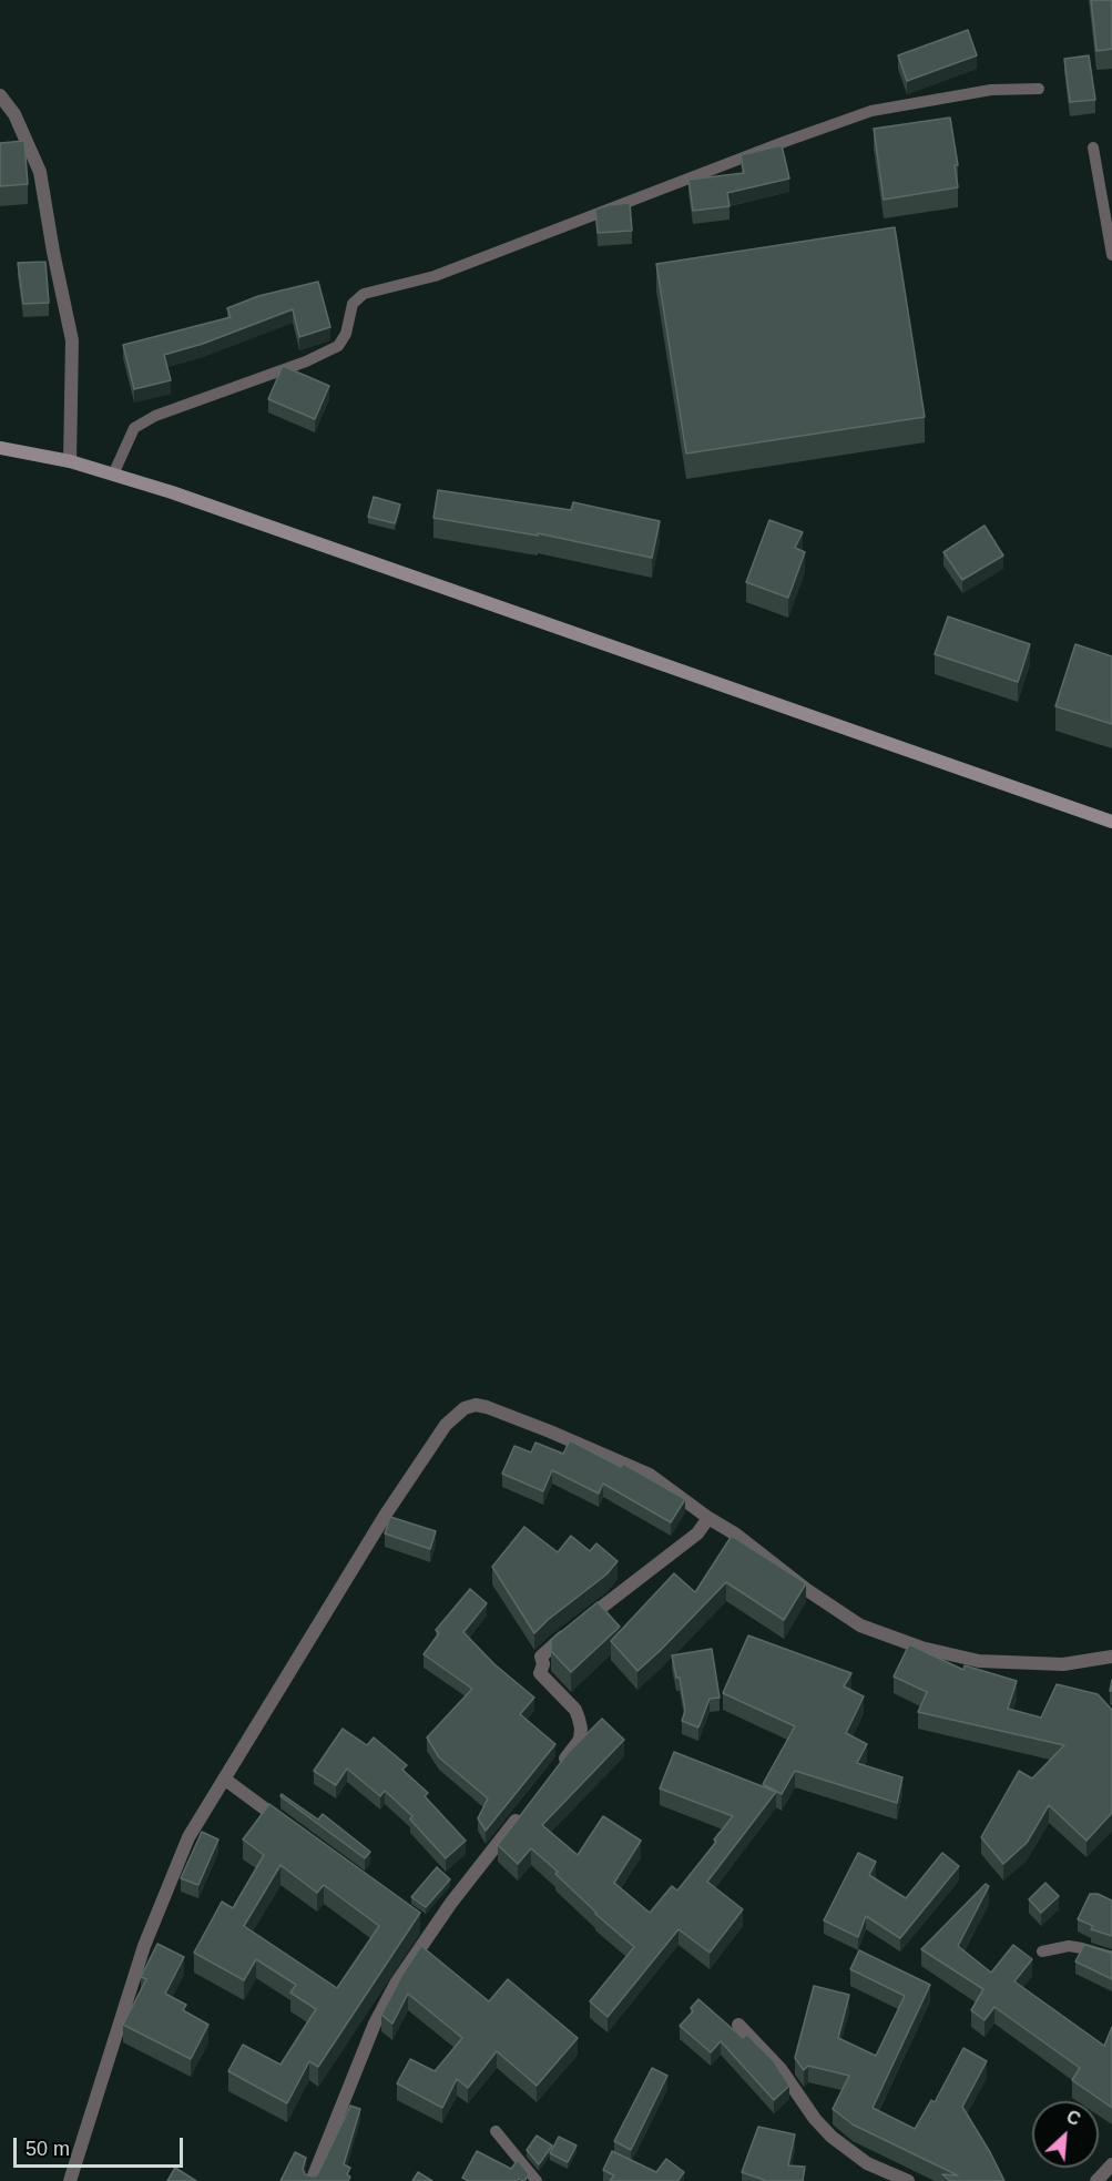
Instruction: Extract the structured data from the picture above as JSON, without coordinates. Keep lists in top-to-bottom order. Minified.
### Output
{"scale_bar":"50 m","north":"top right"}
